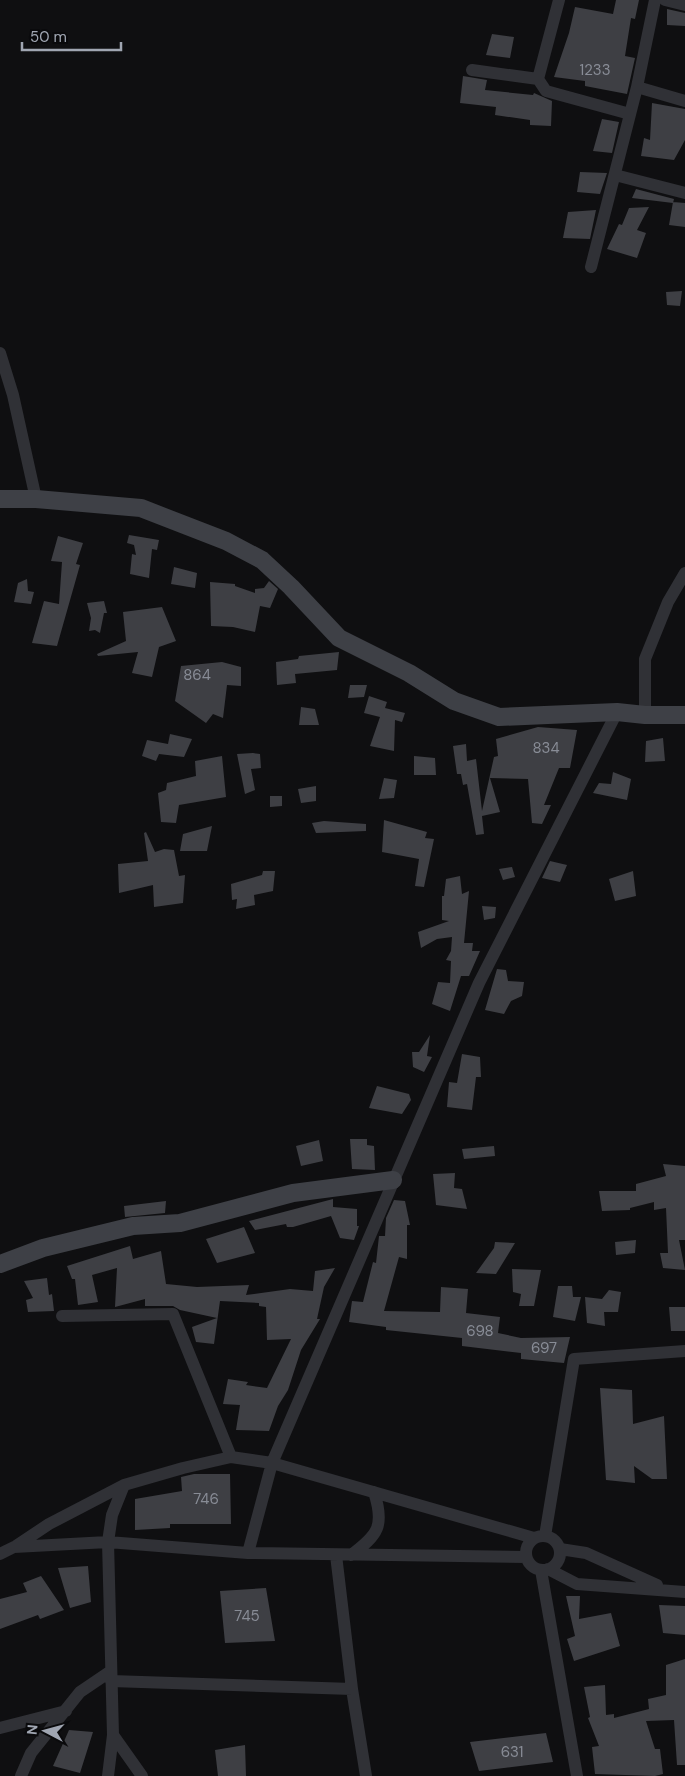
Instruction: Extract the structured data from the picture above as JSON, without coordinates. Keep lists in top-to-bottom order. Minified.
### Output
{"house_numbers":["1233","864","834","698","697","746","745","631"],"scale_bar":"50 m","north":"left"}
